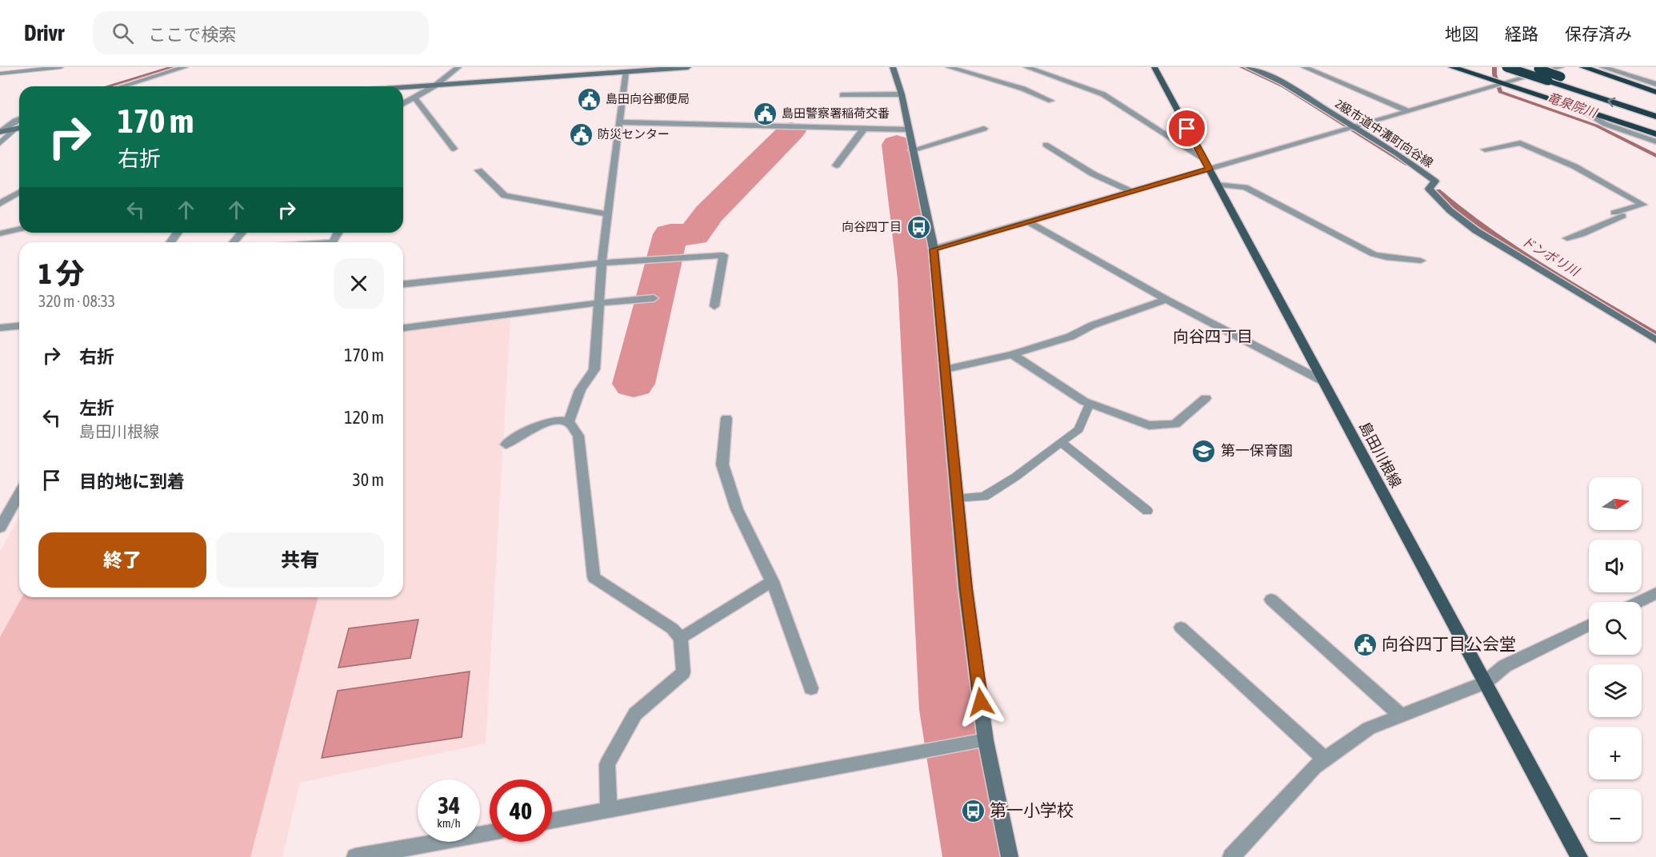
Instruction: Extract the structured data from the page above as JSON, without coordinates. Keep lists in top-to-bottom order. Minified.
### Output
{"streets":{"main road":["島田川根線"],"street":["2級市道中溝町向谷線"]},"districts":["向谷四丁目"],"water":["竜泉院川","ドンボリ川"],"places":{"public building":["島田向谷郵便局","島田警察署稲荷交番","防災センター","向谷四丁目公会堂"],"bus stop":["向谷四丁目","第一小学校"],"school or university":["第一保育園"]},"north":"right","page":{"header":"Drivr","search":"ここで検索","nav":["地図","経路","保存済み"],"turn":["170 m","右折"],"heading":["1 分","320 m · 08:33"],"list":[{"name":"右折","value":"170 m"},{"name":"左折","note":"島田川根線","value":"120 m"},{"name":"目的地に到着","value":"30 m"}],"map_buttons":["+","−"],"buttons":["終了","共有"],"speed":"34 km/h","limit":"40"}}
